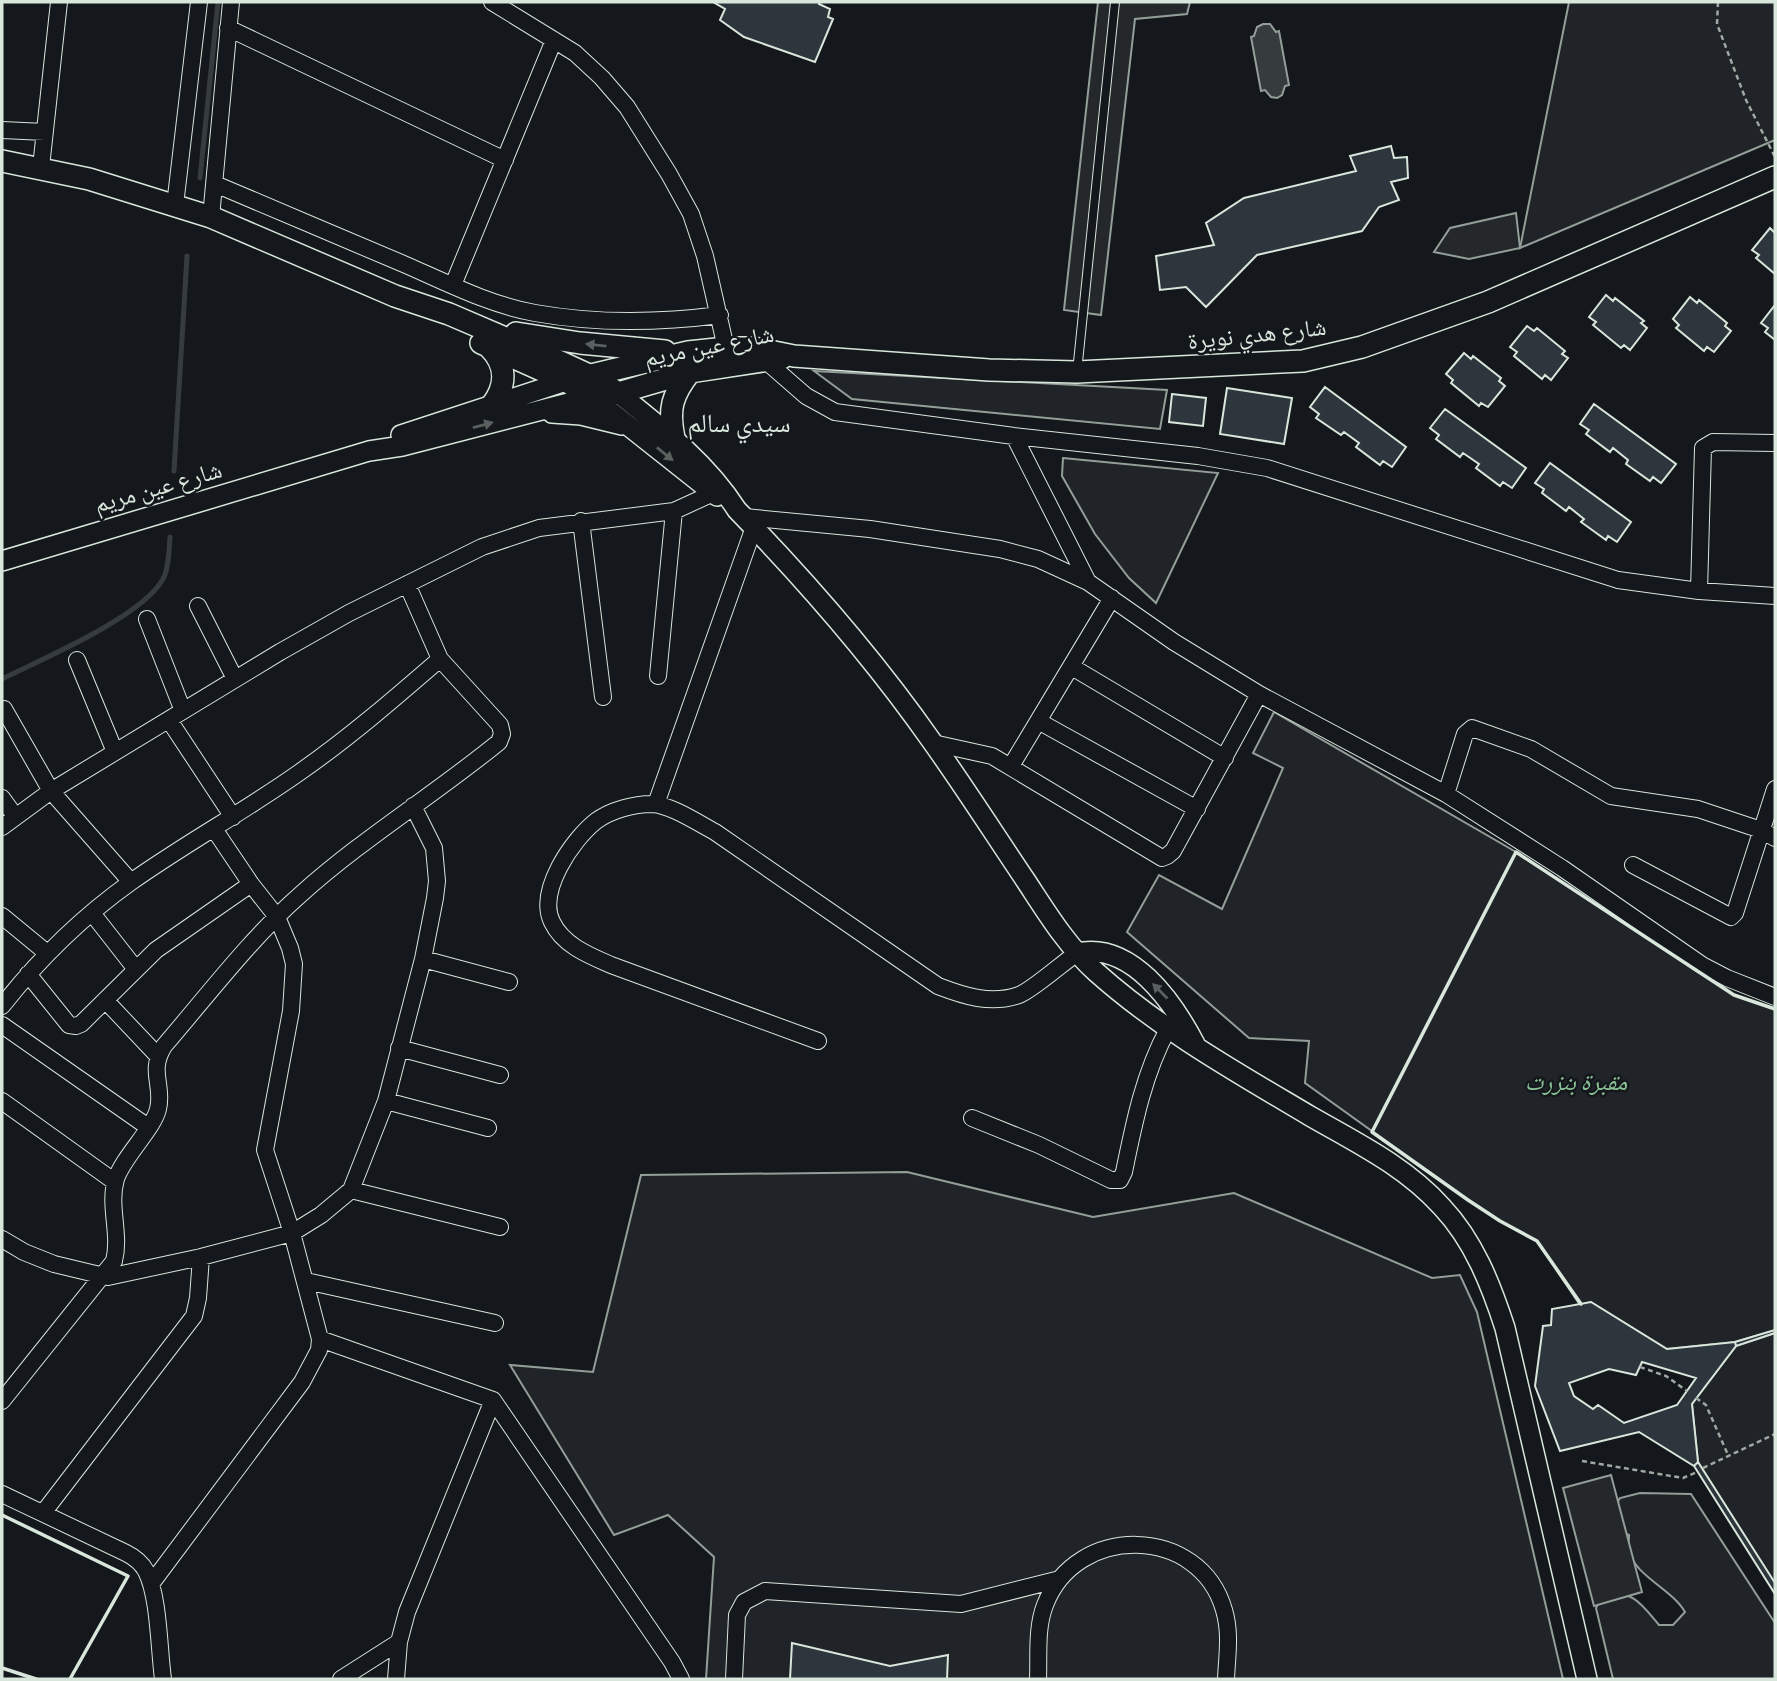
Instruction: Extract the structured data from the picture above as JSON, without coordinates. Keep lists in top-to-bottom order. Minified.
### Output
{"streets":{"main road":["شارع هدي نويرة","شارع عين مريم"]},"crossings":[["شارع هدي نويرة","شارع عين مريم"]],"districts":["سيدي سالم"],"parks":["مقبرة بنزرت"]}
